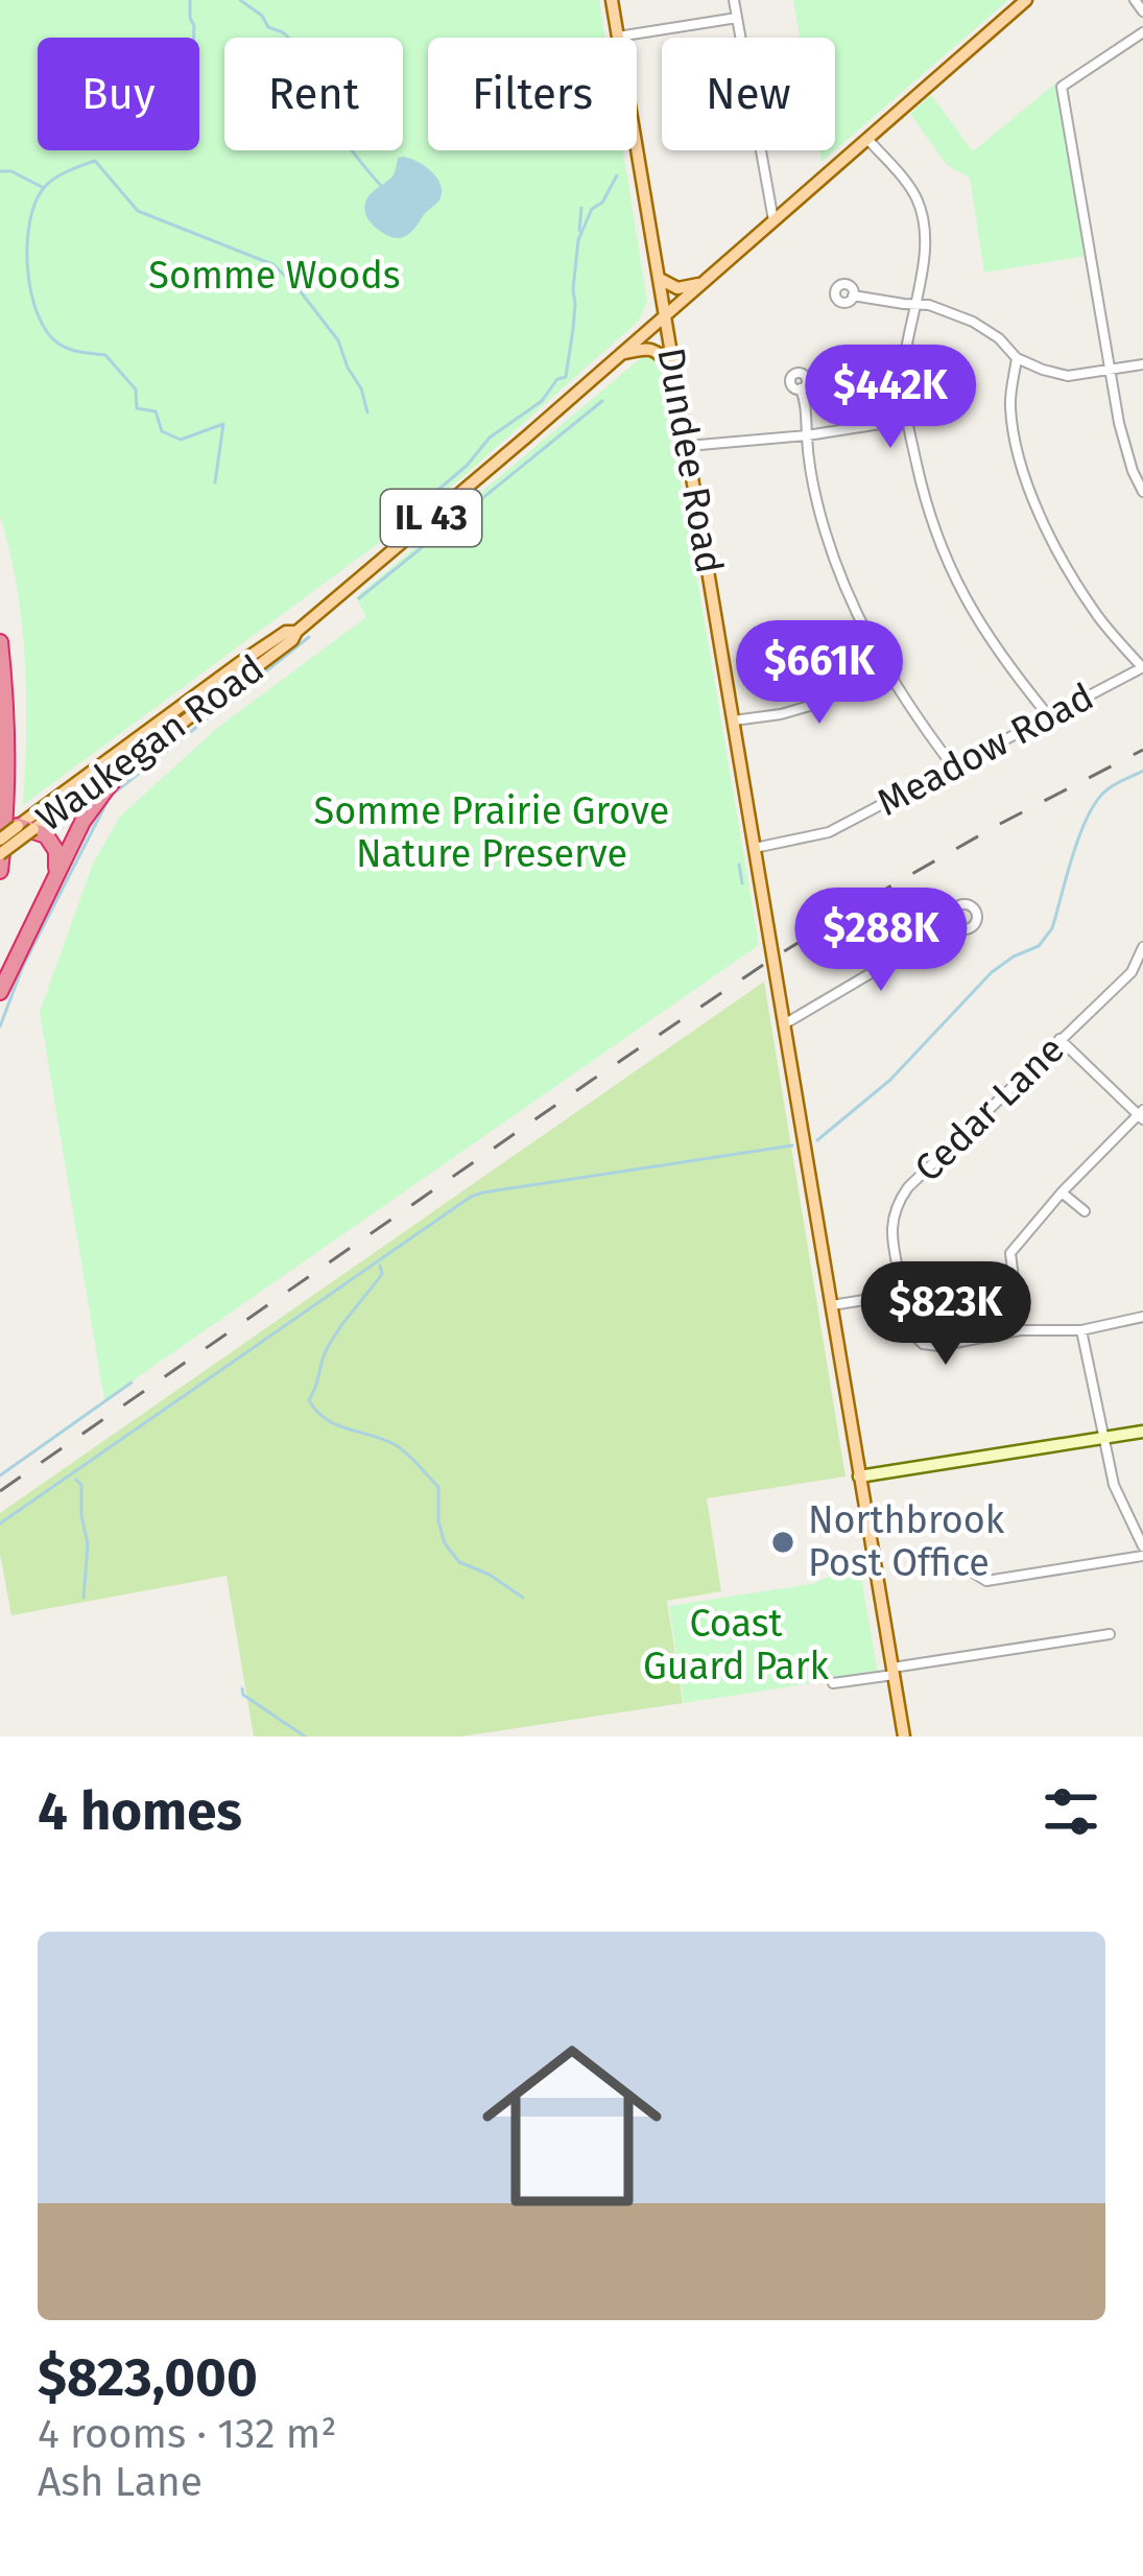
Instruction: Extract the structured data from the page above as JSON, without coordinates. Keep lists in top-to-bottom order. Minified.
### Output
{"streets":{"main road":["Dundee Road","IL 43","Waukegan Road"],"street":["Meadow Road","Cedar Lane"]},"crossings":[["Dundee Road","Waukegan Road"],["Dundee Road","Meadow Road"]],"parks":["Somme Woods","Somme Prairie Grove Nature Preserve","Coast Guard Park"],"places":["Northbrook Post Office"],"page":{"chip":["Buy","Rent","Filters","New"],"price":["$442K","$661K","$288K","$823K"],"heading":"4 homes","list":[{"name":"$823,000","note":"4 rooms · 132 m² · Ash Lane"}]}}
